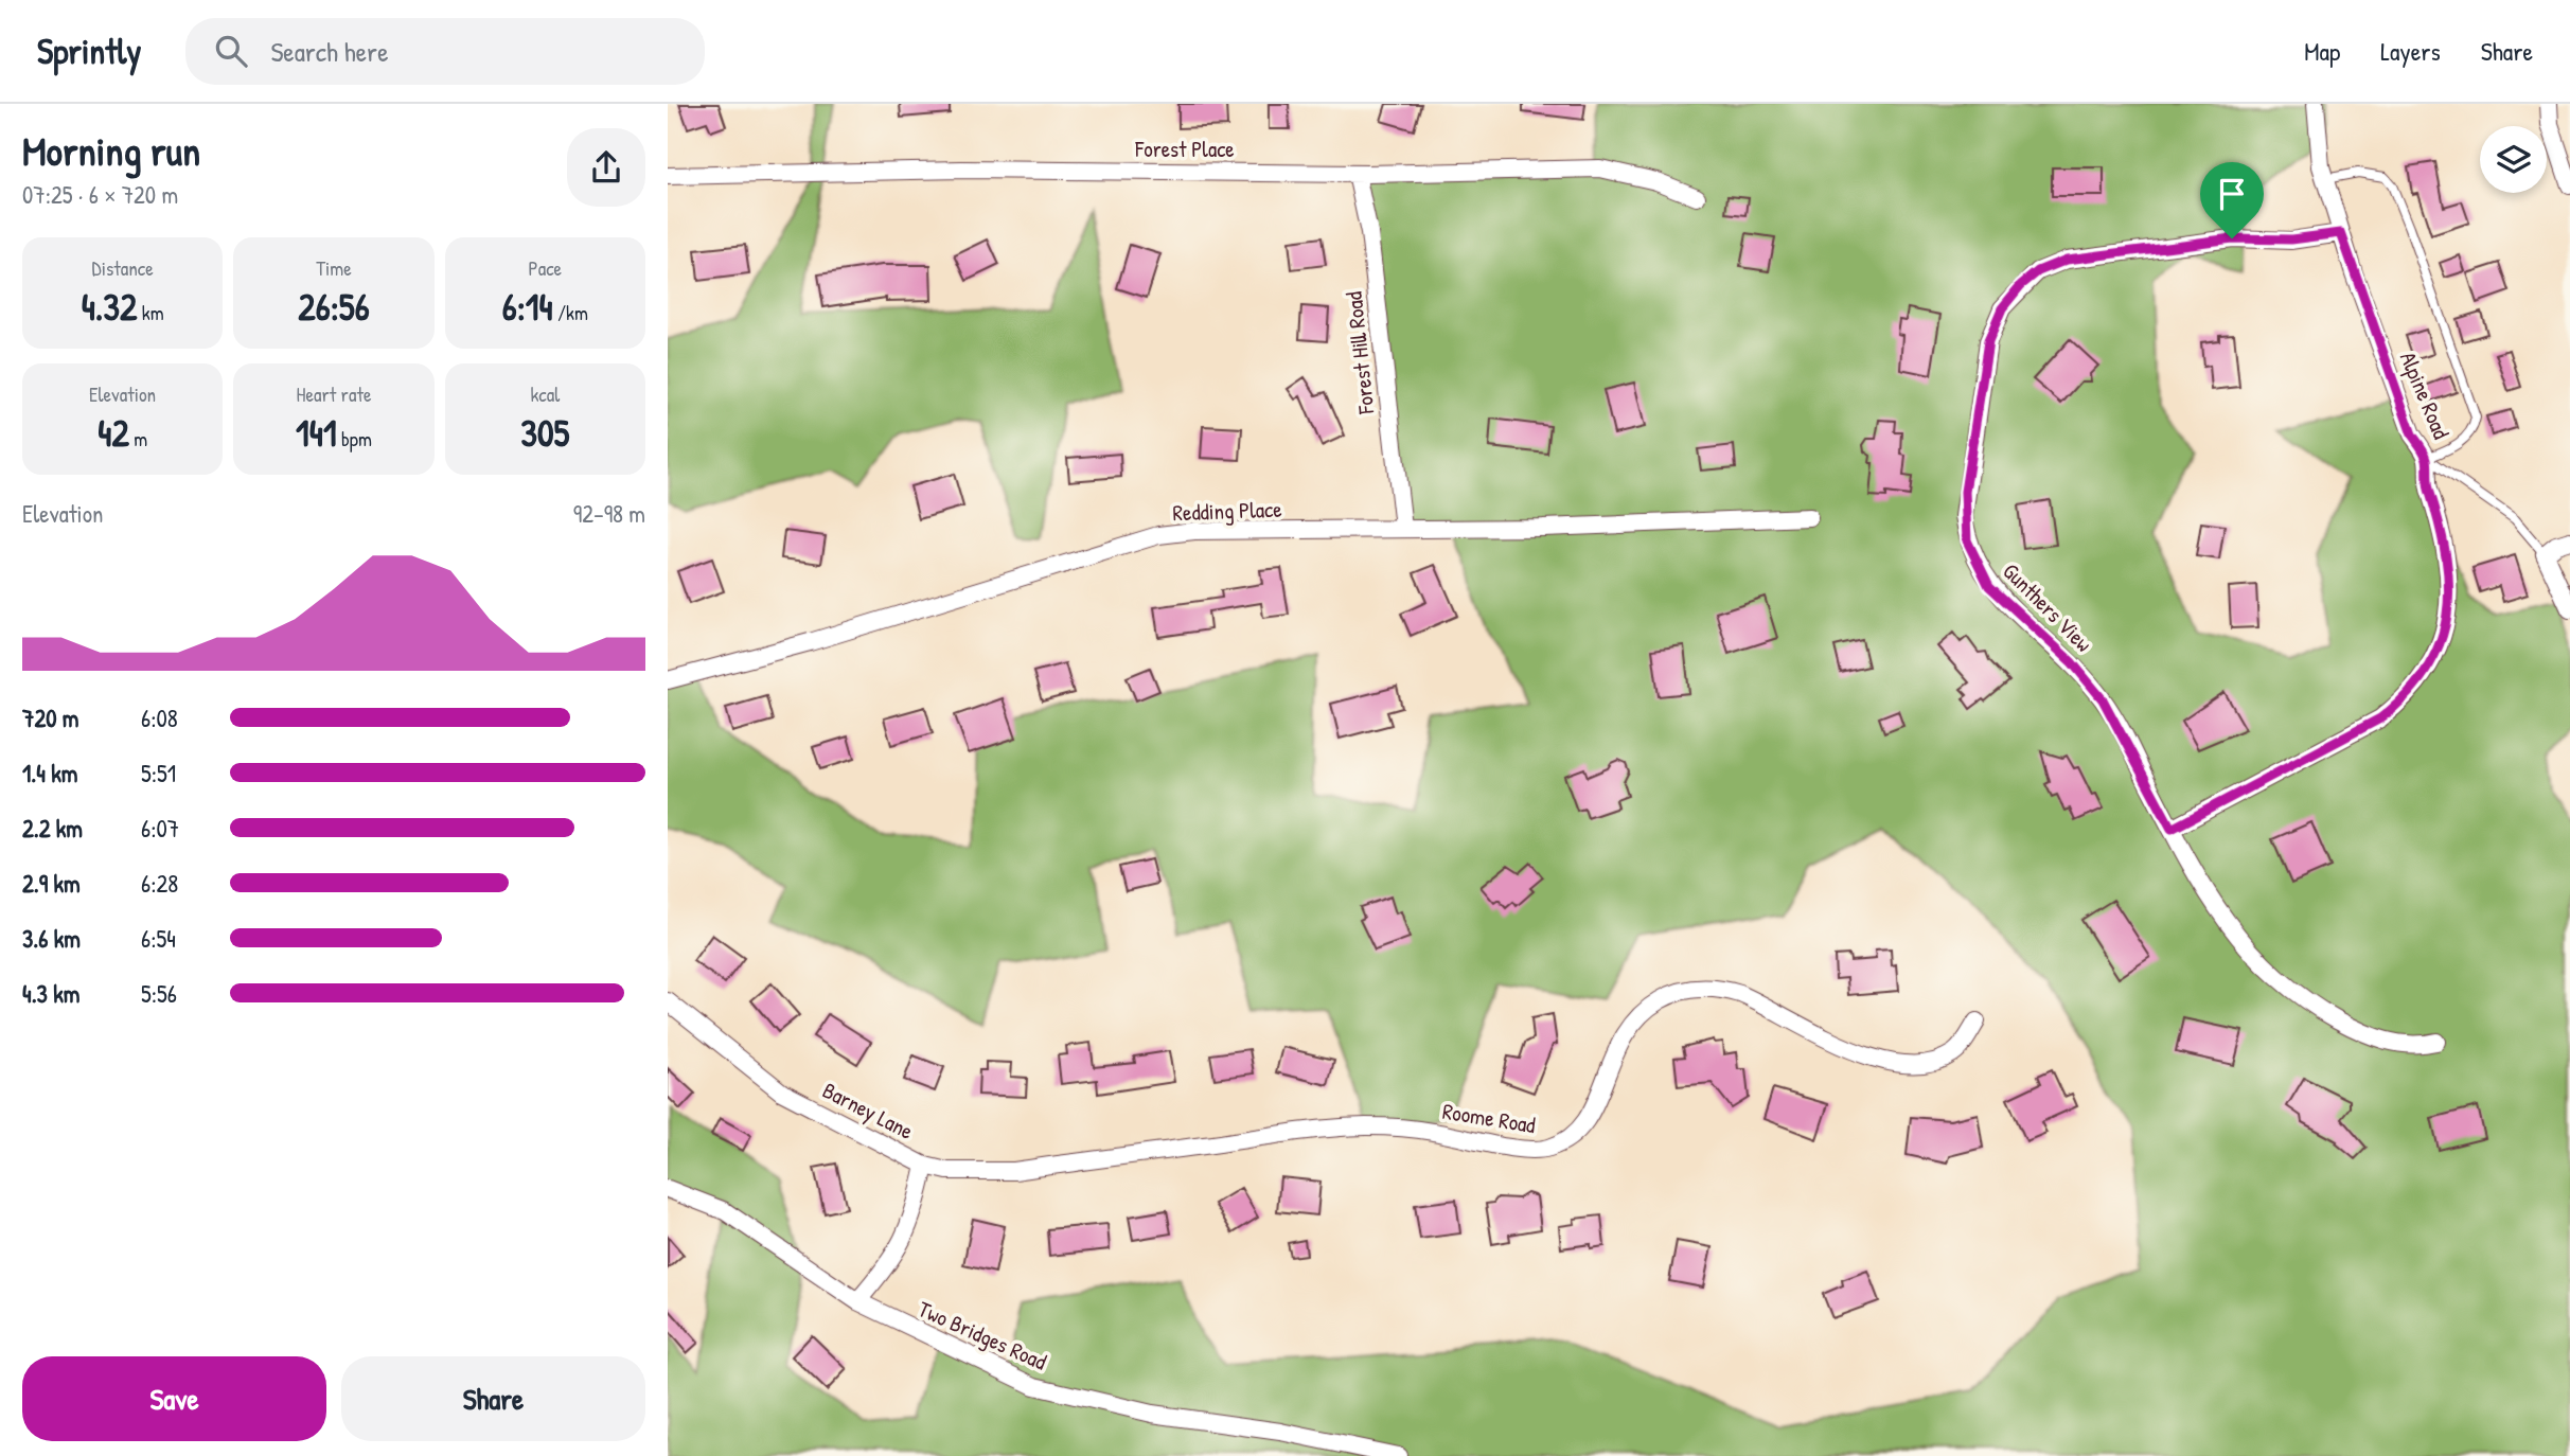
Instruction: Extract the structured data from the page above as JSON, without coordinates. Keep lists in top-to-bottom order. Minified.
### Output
{"streets":{"street":["Forest Place","Forest Hill Road","Alpine Road","Redding Place","Gunthers View","Barney Lane","Roome Road","Two Bridges Road"]},"crossings":[["Forest Place","Forest Hill Road"],["Forest Hill Road","Redding Place"],["Alpine Road","Gunthers View"],["Barney Lane","Roome Road"],["Barney Lane","Two Bridges Road"]],"page":{"header":"Sprintly","search":"Search here","nav":["Map","Layers","Share"],"heading":["Morning run","07:25 · 6 × 720 m"],"stats":[["Distance","4.32 km"],["Time","26:56"],["Pace","6:14 /km"],["Elevation","42 m"],["Heart rate","141 bpm"],["kcal","305"]],"chart":["Elevation","92–98 m"],"list":[{"name":"720 m","note":"6:08"},{"name":"1.4 km","note":"5:51"},{"name":"2.2 km","note":"6:07"},{"name":"2.9 km","note":"6:28"},{"name":"3.6 km","note":"6:54"},{"name":"4.3 km","note":"5:56"}],"buttons":["Save","Share"]}}
